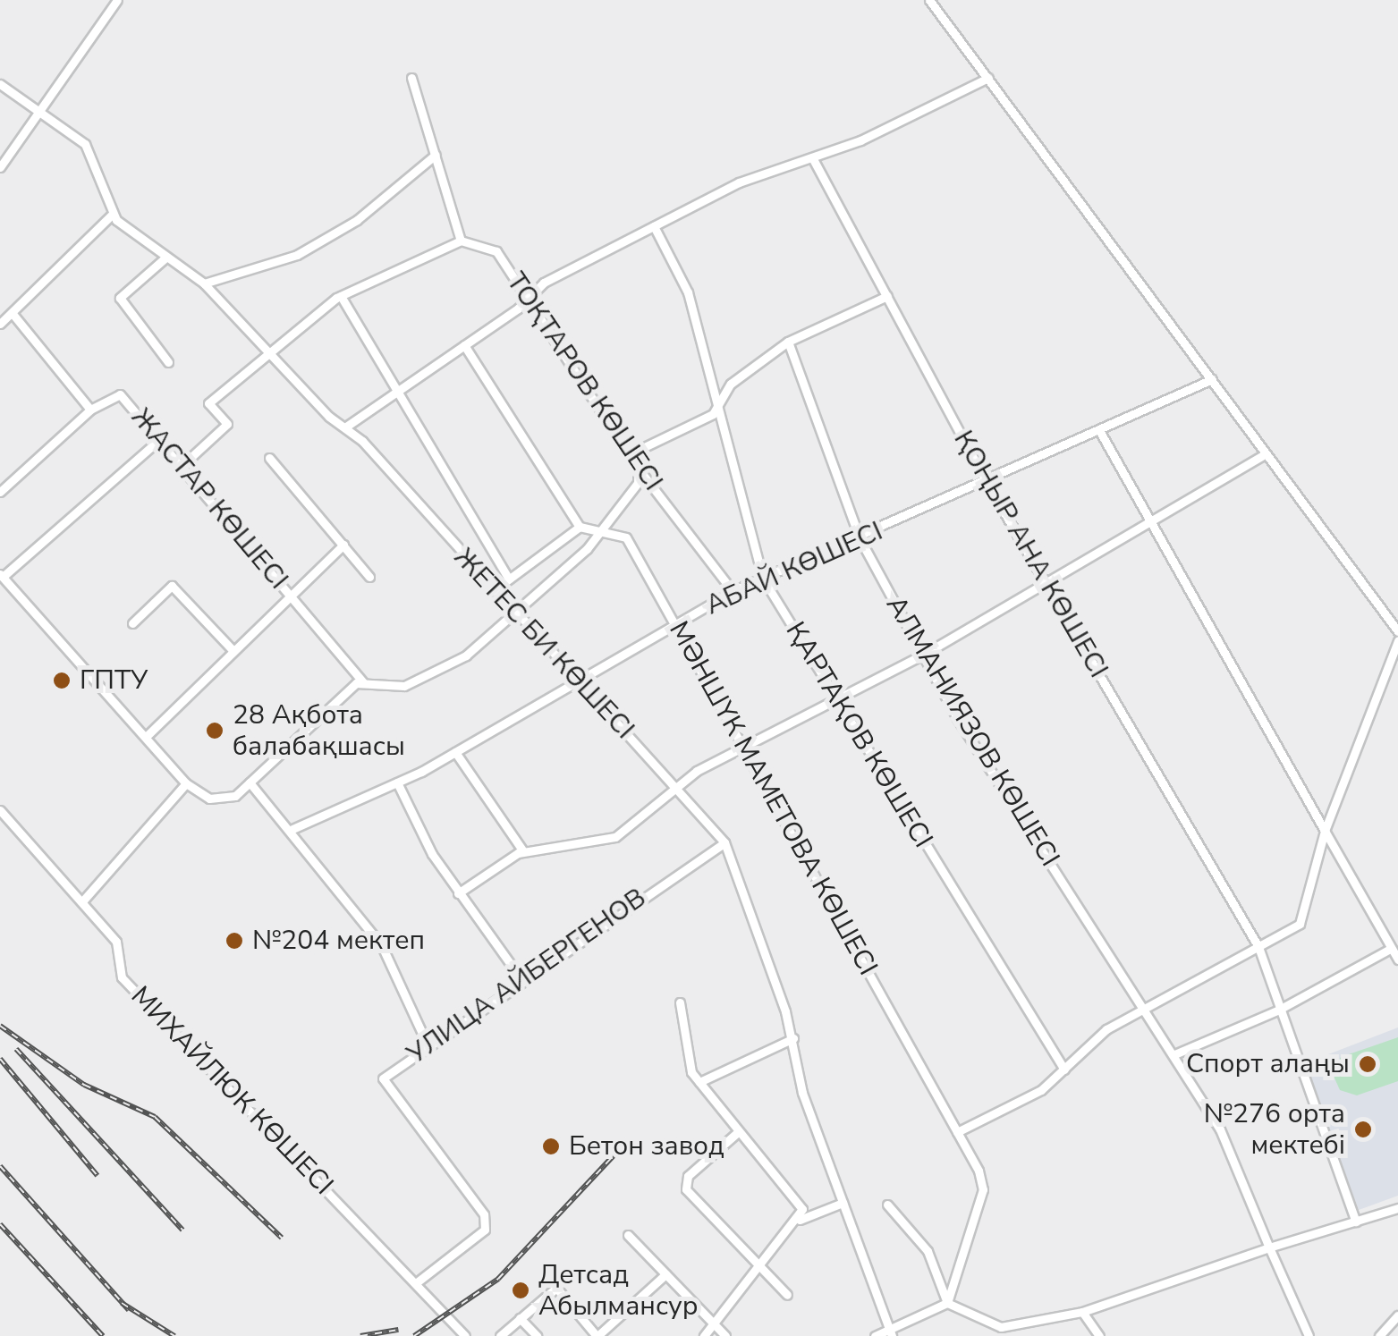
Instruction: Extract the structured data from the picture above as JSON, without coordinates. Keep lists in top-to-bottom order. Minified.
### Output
{"streets":{"street":["ТОҚТАРОВ КӨШЕСІ","ЖАСТАР КӨШЕСІ","ҚОҢЫР АНА КӨШЕСІ","АБАЙ КӨШЕСІ","ЖЕТЕС БИ КӨШЕСІ","АЛМАНИЯЗОВ КӨШЕСІ","ҚАРТАҚОВ КӨШЕСІ","МӘНШҮК МАМЕТОВА КӨШЕСІ","УЛИЦА АЙБЕРГЕНОВ","МИХАЙЛЮК КӨШЕСІ"]},"crossings":[["ТОҚТАРОВ КӨШЕСІ","АБАЙ КӨШЕСІ"],["ҚОҢЫР АНА КӨШЕСІ","АБАЙ КӨШЕСІ"],["АБАЙ КӨШЕСІ","ЖЕТЕС БИ КӨШЕСІ"],["АБАЙ КӨШЕСІ","АЛМАНИЯЗОВ КӨШЕСІ"],["АБАЙ КӨШЕСІ","ҚАРТАҚОВ КӨШЕСІ"],["АБАЙ КӨШЕСІ","МӘНШҮК МАМЕТОВА КӨШЕСІ"],["ЖЕТЕС БИ КӨШЕСІ","УЛИЦА АЙБЕРГЕНОВ"],["УЛИЦА АЙБЕРГЕНОВ","МИХАЙЛЮК КӨШЕСІ"]],"places":["ГПТУ","28 Ақбота балабақшасы","№204 мектеп","Спорт алаңы","№276 орта мектебі","Бетон завод","Детсад Абылмансур"]}
